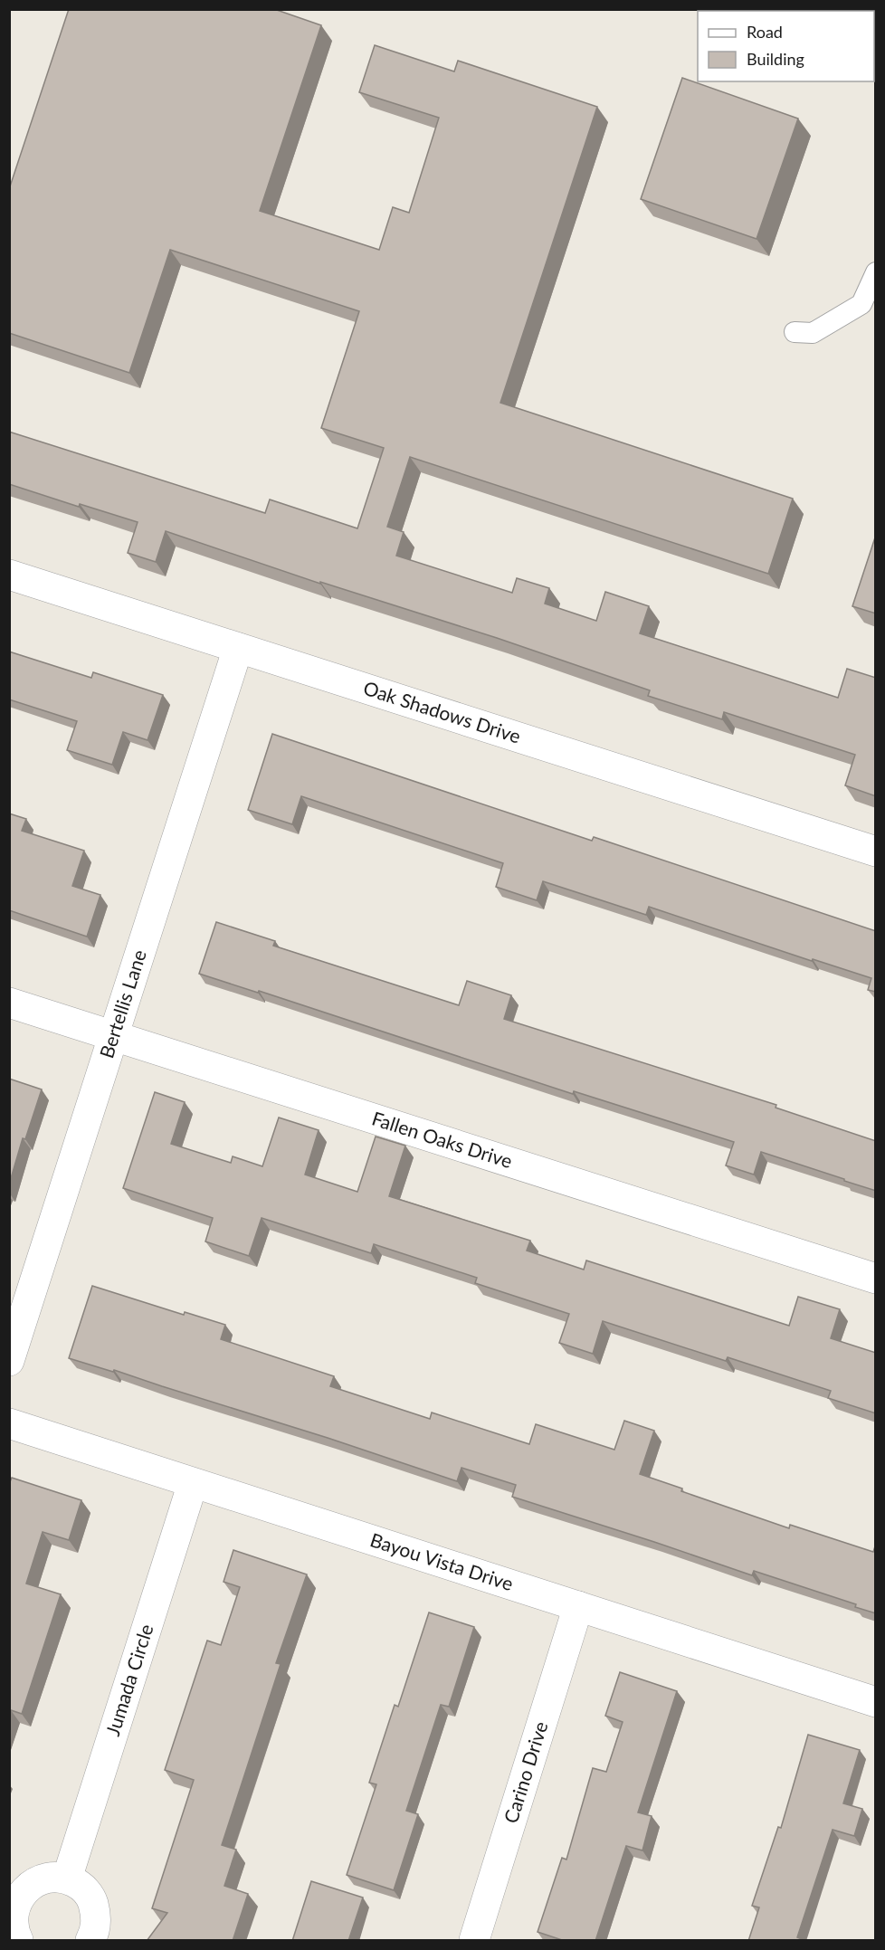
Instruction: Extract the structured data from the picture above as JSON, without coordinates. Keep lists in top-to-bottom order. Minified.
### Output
{"streets":{"street":["Oak Shadows Drive","Bertellis Lane","Fallen Oaks Drive","Bayou Vista Drive","Jumada Circle","Carino Drive"]},"crossings":[["Oak Shadows Drive","Bertellis Lane"],["Bertellis Lane","Fallen Oaks Drive"],["Bayou Vista Drive","Jumada Circle"],["Bayou Vista Drive","Carino Drive"]],"legend":["Road","Building"]}
